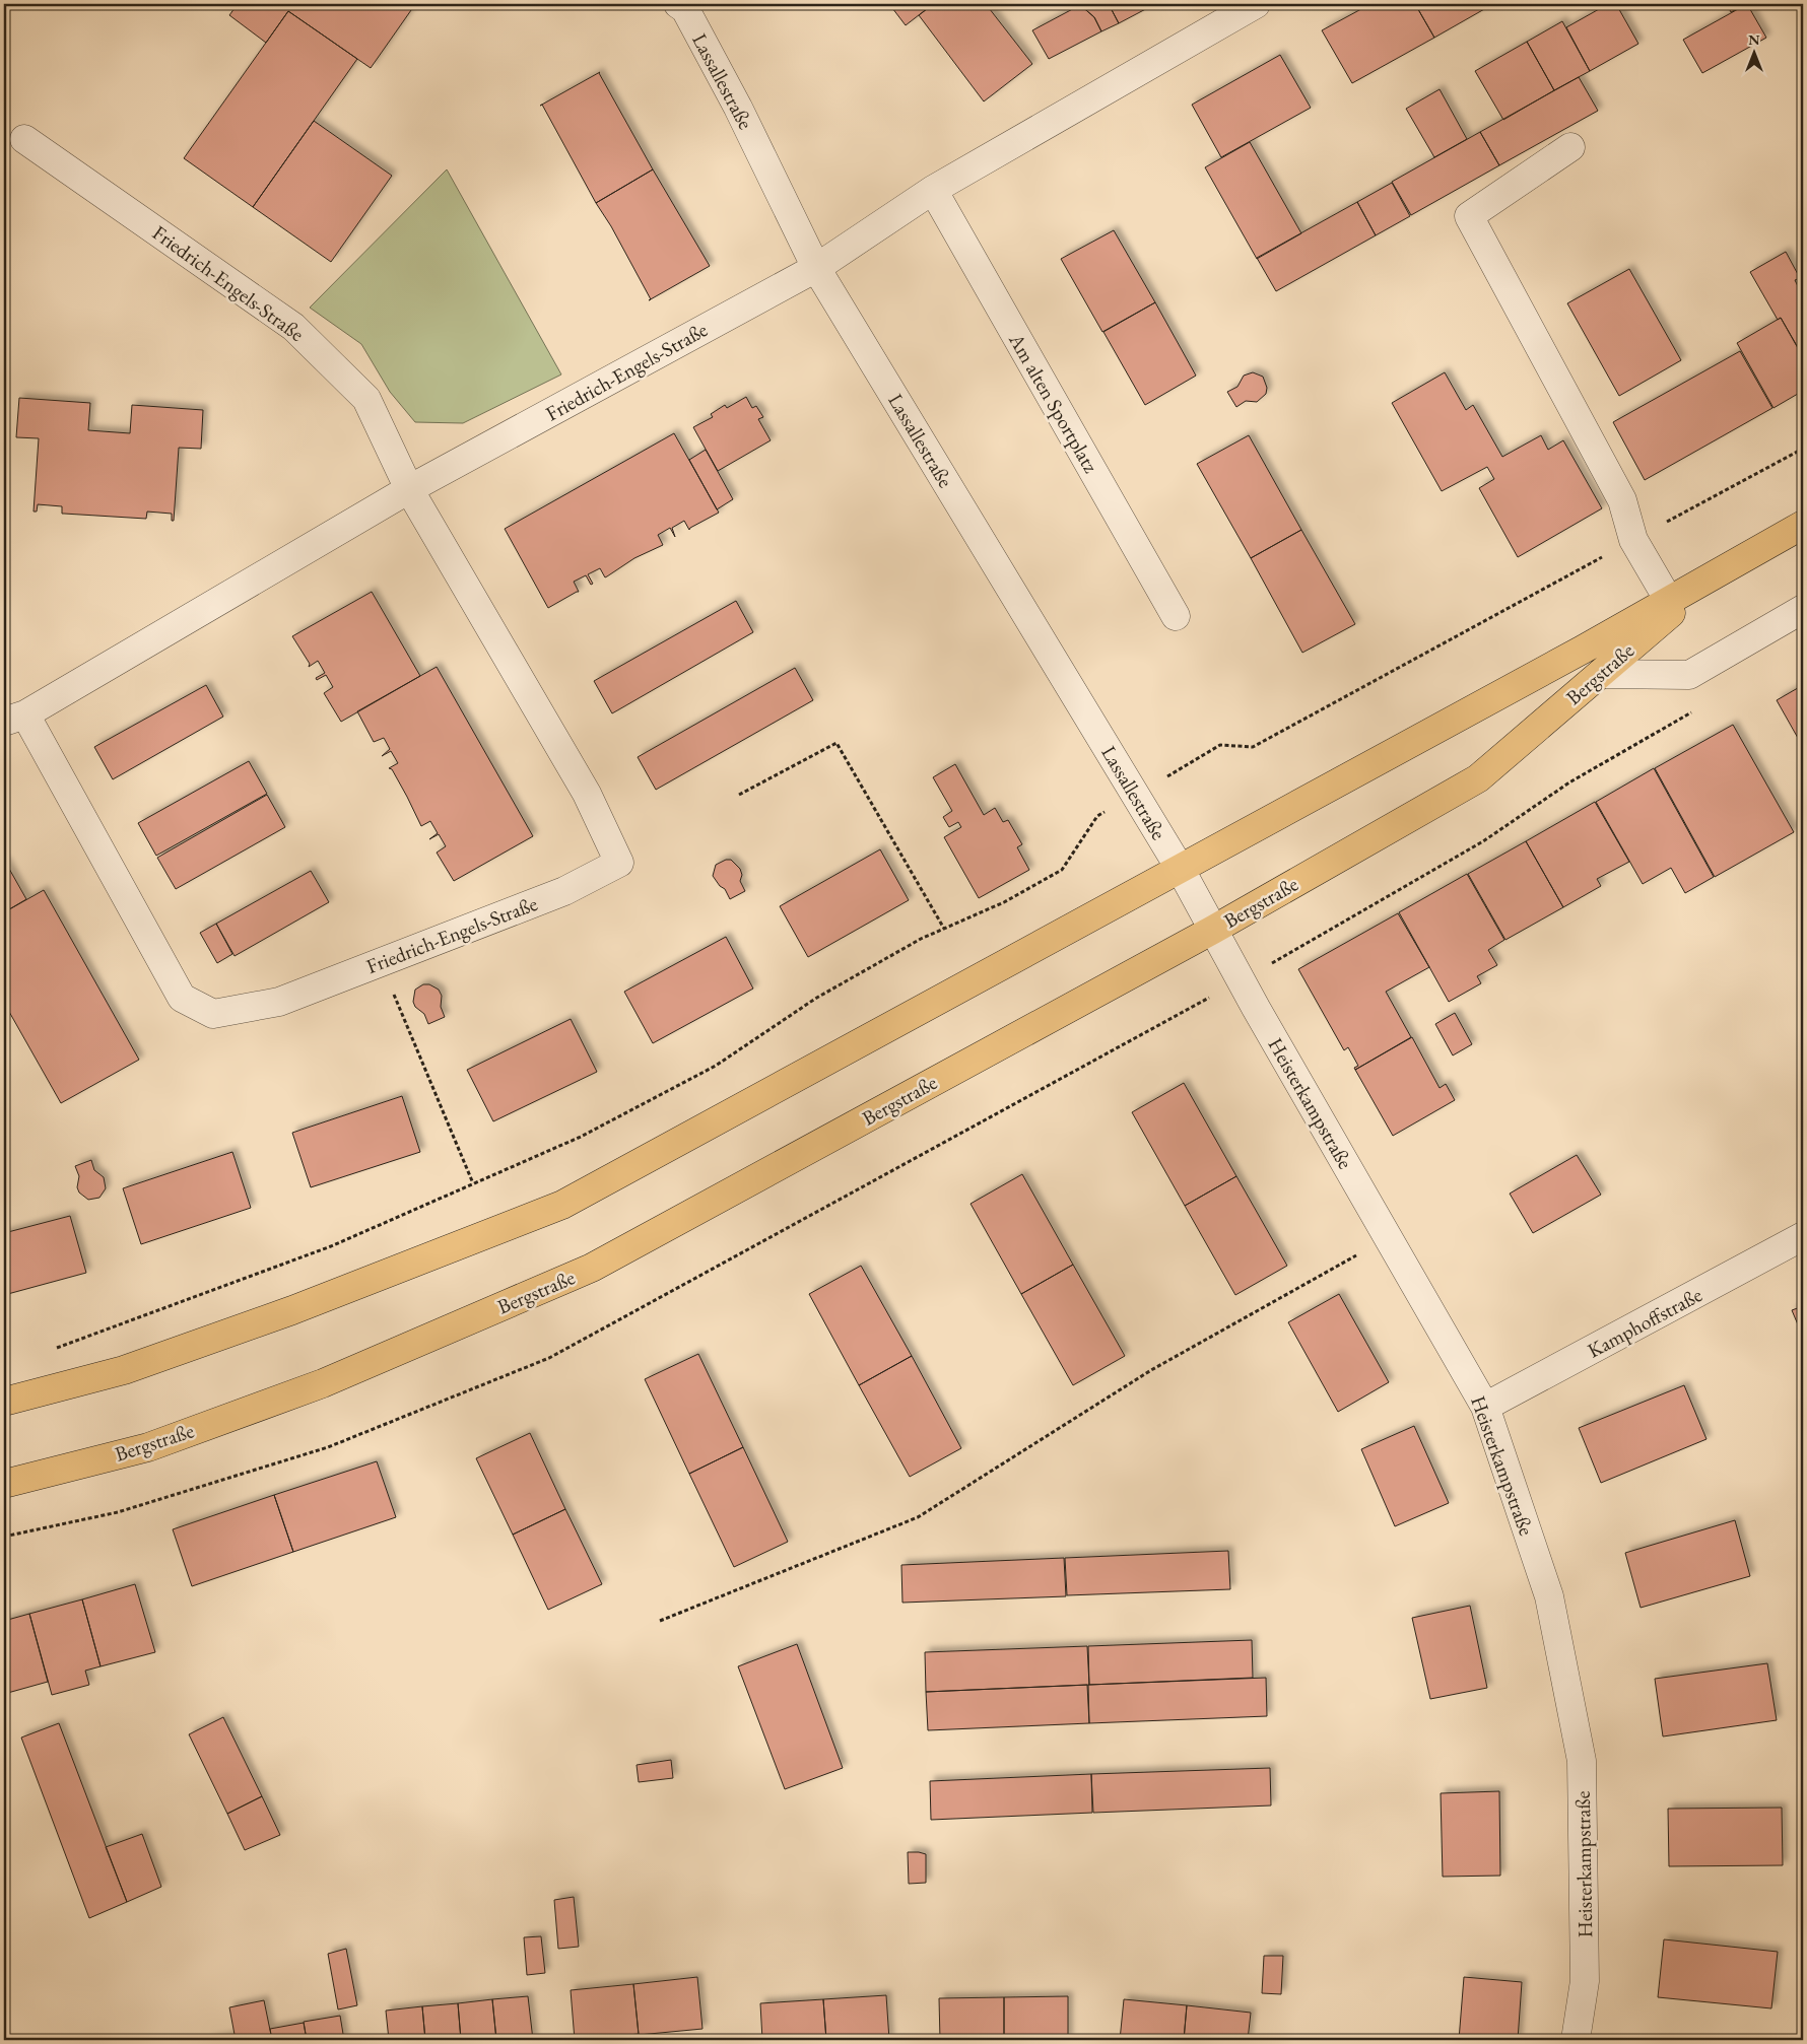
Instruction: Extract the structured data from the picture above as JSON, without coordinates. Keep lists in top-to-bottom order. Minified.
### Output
{"streets":{"main road":["Bergstraße"],"street":["Lassallestraße","Friedrich-Engels-Straße","Am alten Sportplatz","Heisterkampstraße","Kamphoffstraße"]},"crossings":[["Lassallestraße","Friedrich-Engels-Straße"],["Lassallestraße","Bergstraße"],["Lassallestraße","Heisterkampstraße"],["Bergstraße","Heisterkampstraße"],["Heisterkampstraße","Kamphoffstraße"]],"north":"top"}
